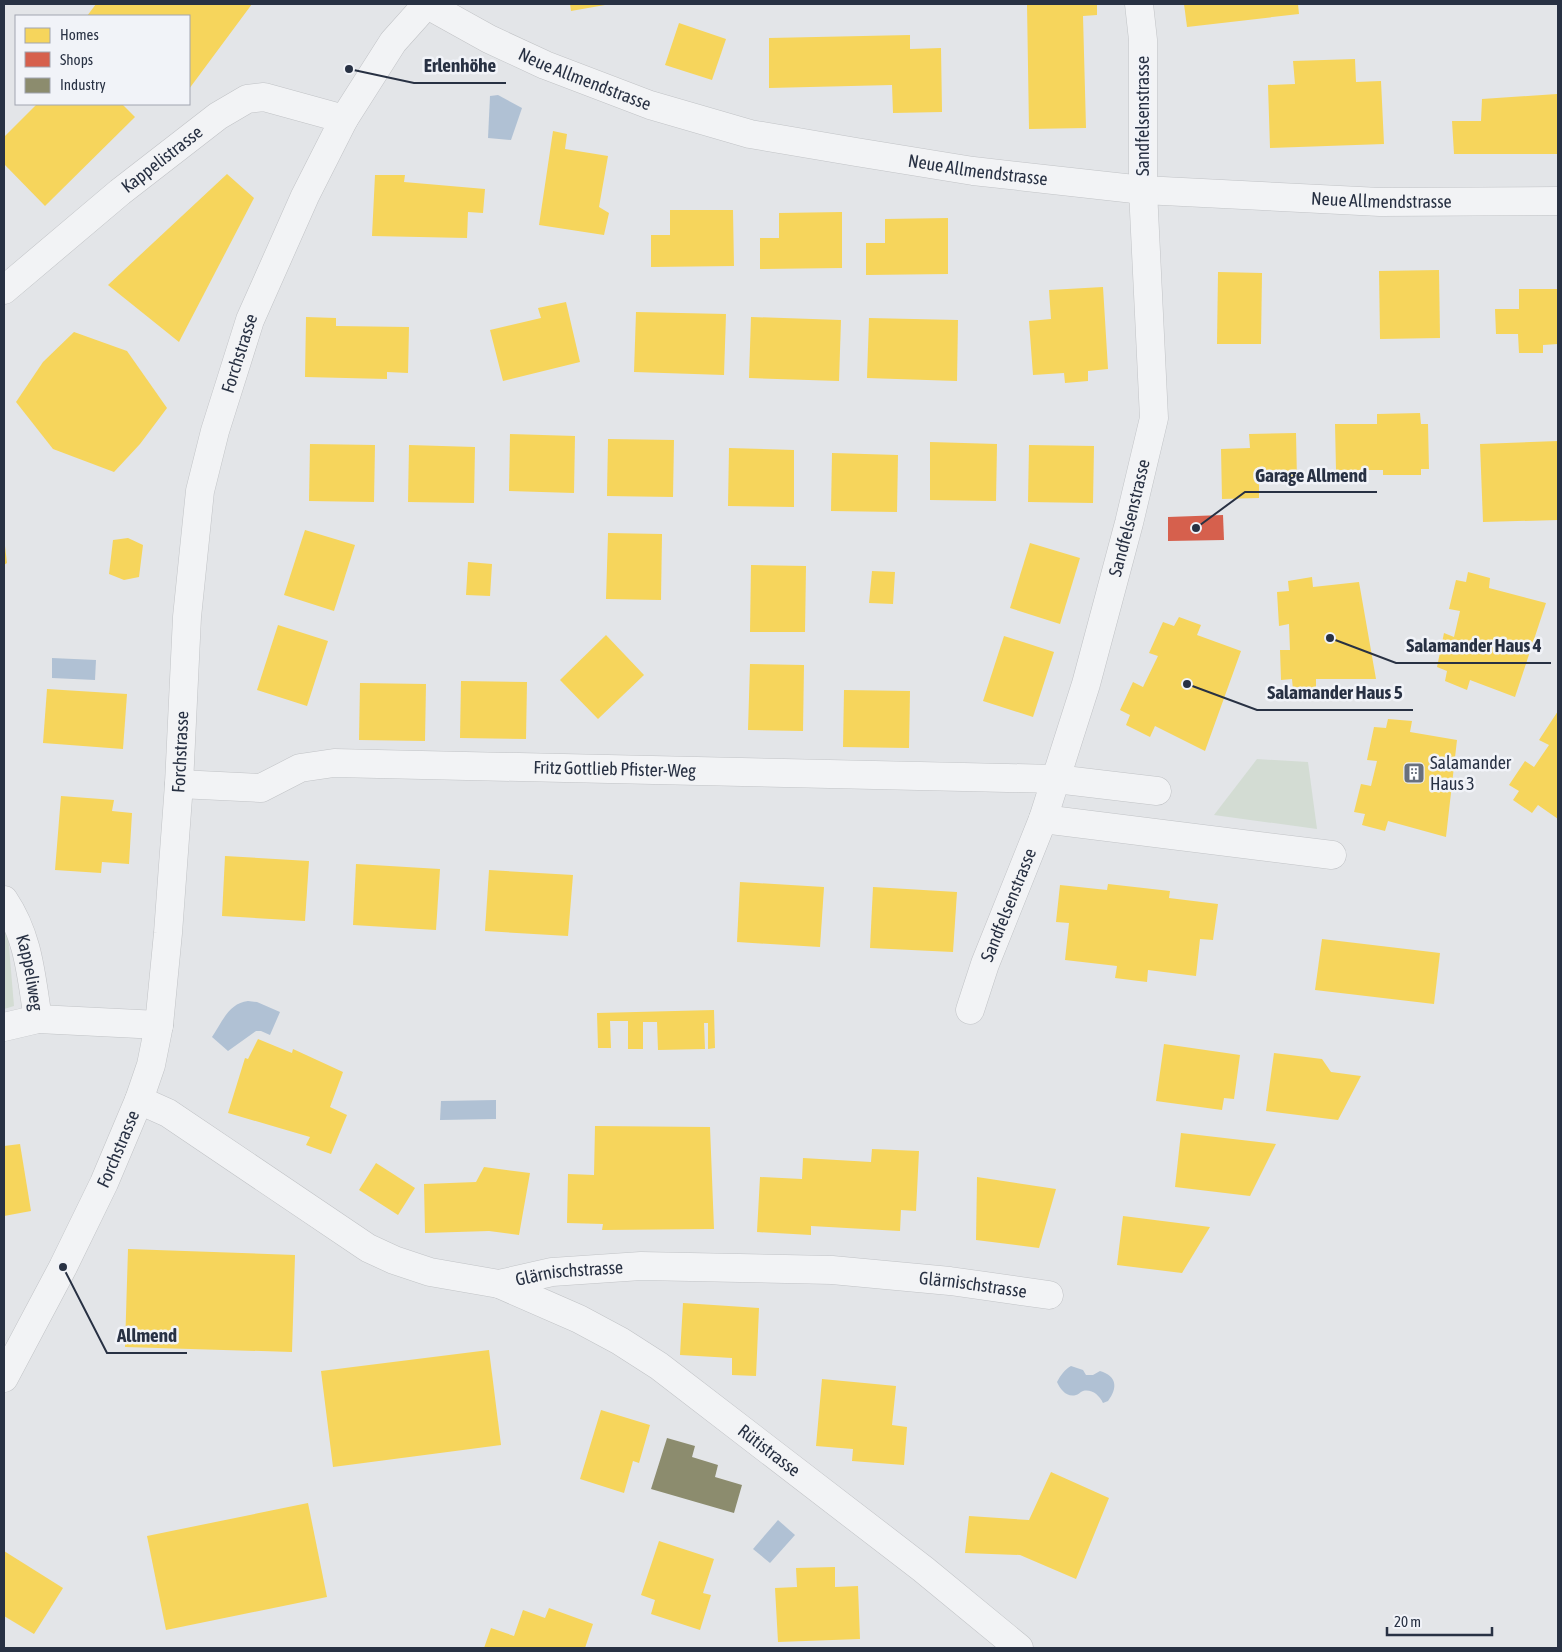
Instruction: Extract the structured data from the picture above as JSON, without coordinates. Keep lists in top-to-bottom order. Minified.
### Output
{"streets":{"street":["Neue Allmendstrasse","Sandfelsenstrasse","Kappelistrasse","Forchstrasse","Fritz Gottlieb Pfister-Weg","Kappeliweg","Glärnischstrasse","Rütistrasse"]},"crossings":[["Neue Allmendstrasse","Sandfelsenstrasse"],["Neue Allmendstrasse","Forchstrasse"],["Sandfelsenstrasse","Fritz Gottlieb Pfister-Weg"],["Kappelistrasse","Forchstrasse"],["Forchstrasse","Fritz Gottlieb Pfister-Weg"],["Forchstrasse","Glärnischstrasse"],["Glärnischstrasse","Rütistrasse"]],"places":{"other":["Erlenhöhe","Garage Allmend","Salamander Haus 4","Salamander Haus 5","Allmend"],"building":["Salamander Haus 3"]},"legend":["Homes","Shops","Industry"],"scale_bar":"20 m"}
